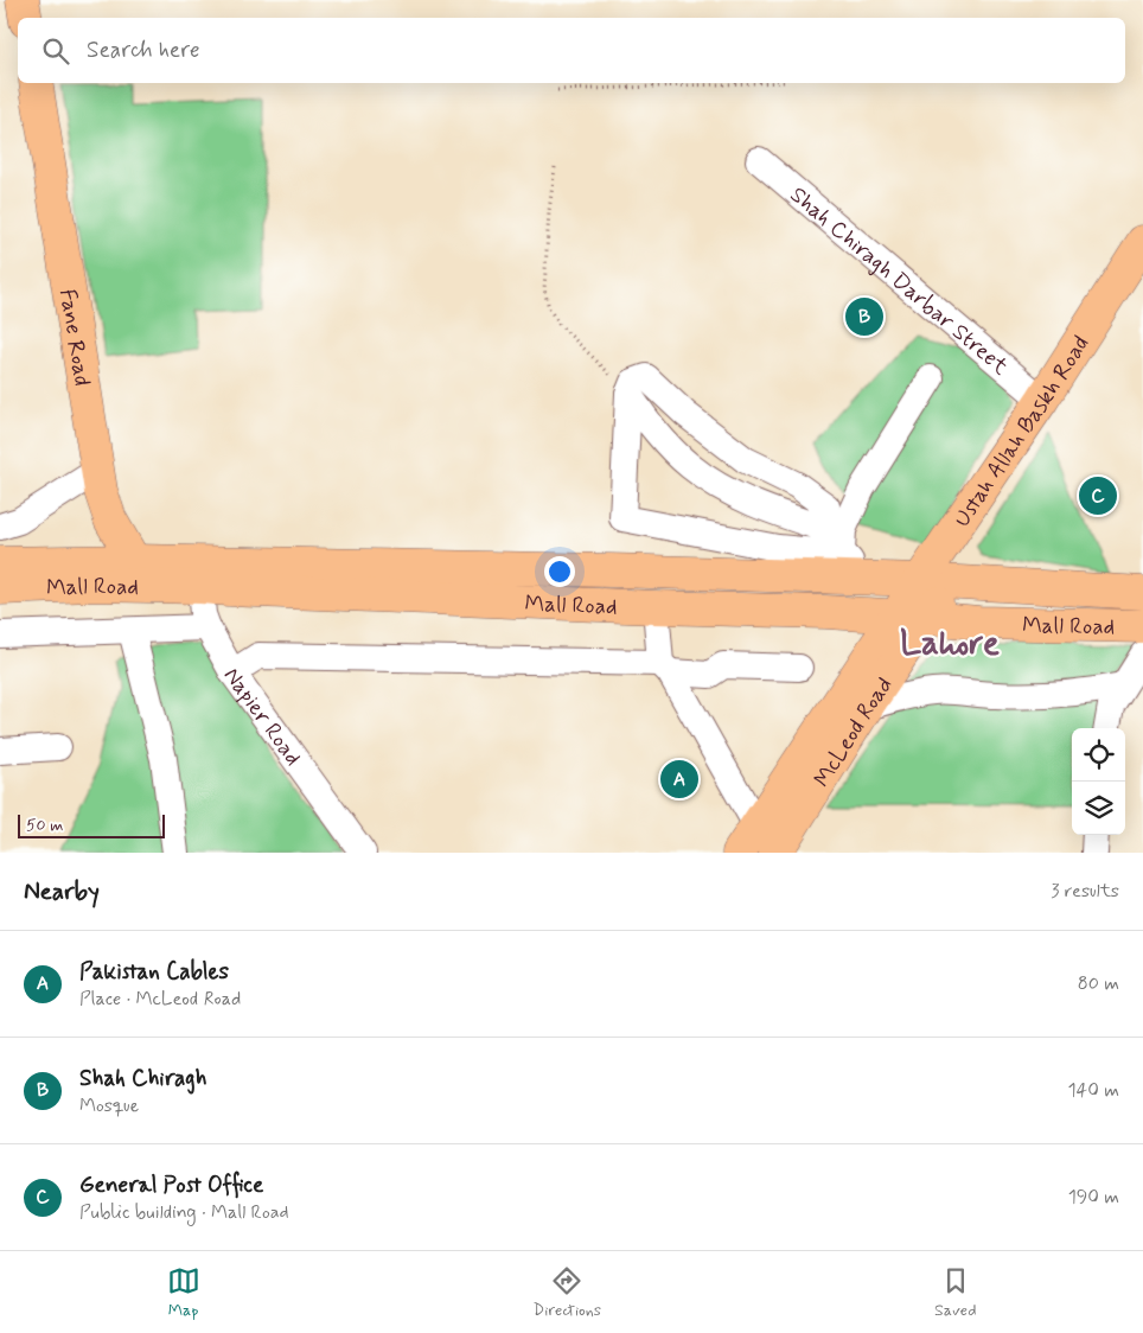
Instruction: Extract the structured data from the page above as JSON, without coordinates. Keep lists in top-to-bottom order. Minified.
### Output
{"streets":{"main road":["Fane Road","Ustah Allah Baskh Road","Mall Road","McLeod Road"],"street":["Shah Chiragh Darbar Street","Napier Road"]},"crossings":[["Shah Chiragh Darbar Street","Ustah Allah Baskh Road"],["Fane Road","Mall Road"],["Ustah Allah Baskh Road","Mall Road"],["Ustah Allah Baskh Road","McLeod Road"],["Mall Road","Napier Road"],["Mall Road","McLeod Road"]],"districts":["Lahore"],"scale_bar":"50 m","page":{"search":"Search here","pins":["B","C","A"],"scale":"50 m","heading":["Nearby","3 results"],"list":[{"mark":"A","name":"Pakistan Cables","note":"Place · McLeod Road","value":"80 m"},{"mark":"B","name":"Shah Chiragh","note":"Mosque","value":"140 m"},{"mark":"C","name":"General Post Office","note":"Public building · Mall Road","value":"190 m"}],"nav":["Map","Directions","Saved"]}}
